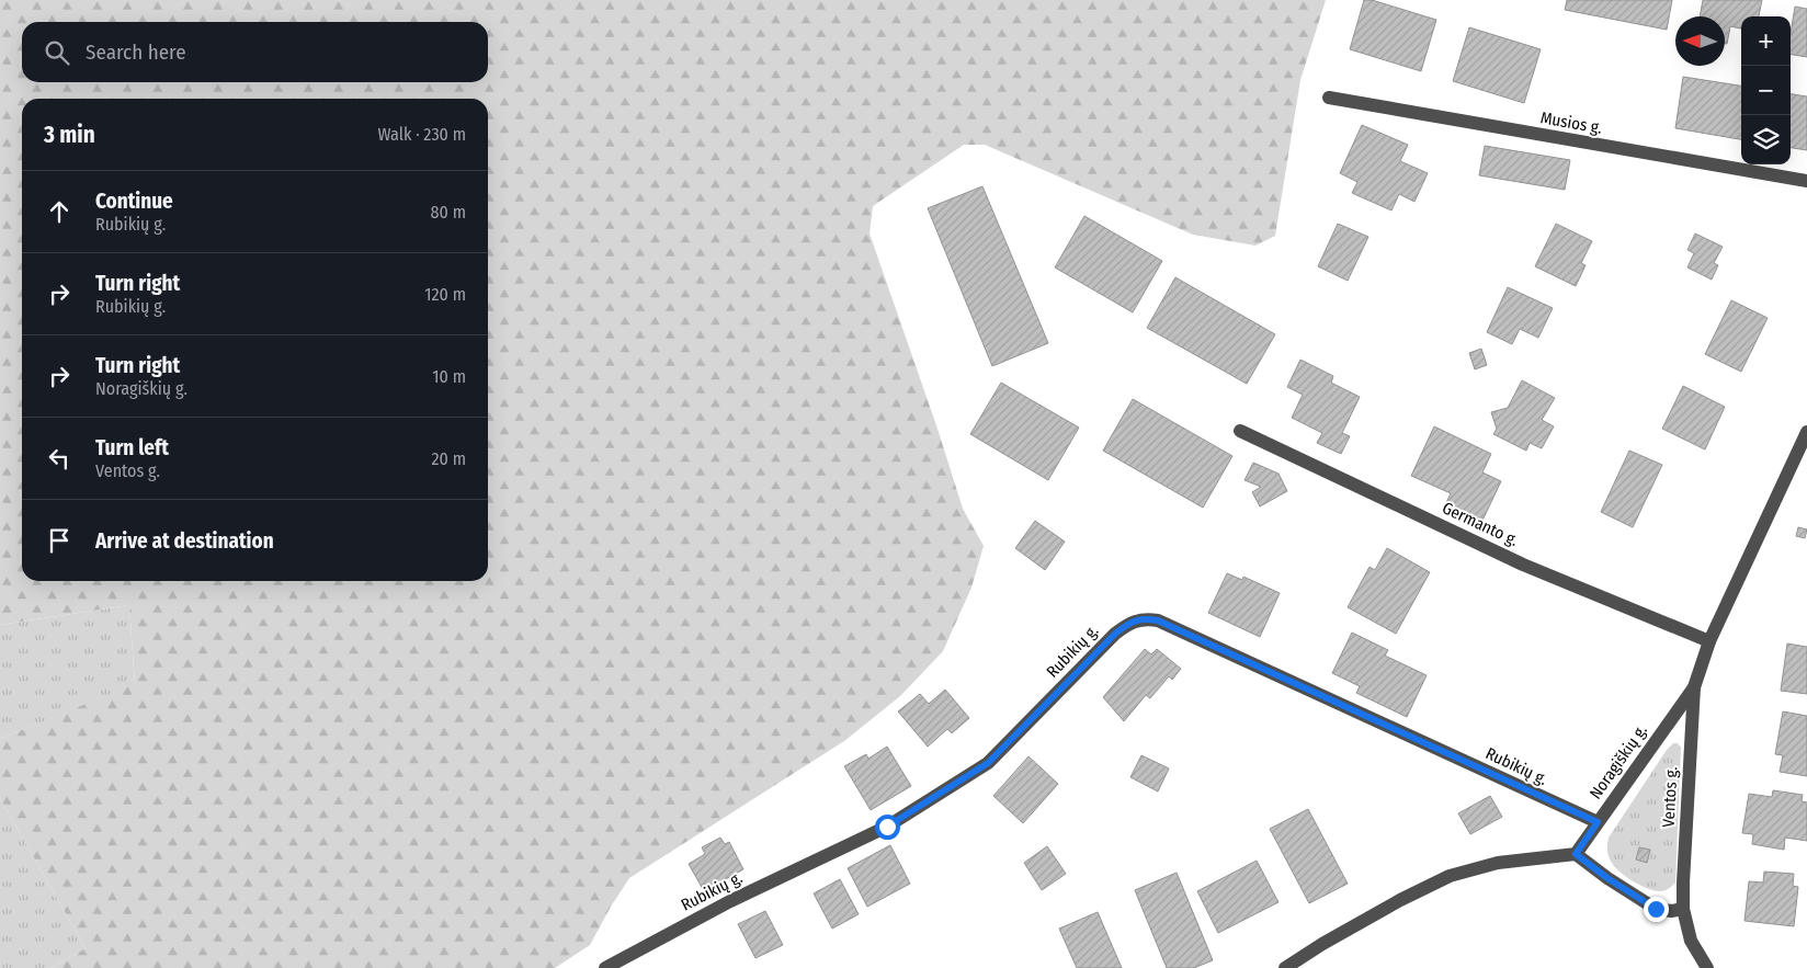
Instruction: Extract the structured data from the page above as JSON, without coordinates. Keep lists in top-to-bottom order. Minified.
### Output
{"streets":{"street":["Musios g.","Germanto g.","Rubikių g.","Noragiškių g.","Ventos g."]},"crossings":[["Germanto g.","Noragiškių g."],["Rubikių g.","Noragiškių g."],["Noragiškių g.","Ventos g."]],"north":"left","page":{"map_buttons":["+","−"],"search":"Search here","heading":["3 min","Walk · 230 m"],"list":[["Continue","Rubikių g.","80 m"],["Turn right","Rubikių g.","120 m"],["Turn right","Noragiškių g.","10 m"],["Turn left","Ventos g.","20 m"],"Arrive at destination"]}}
